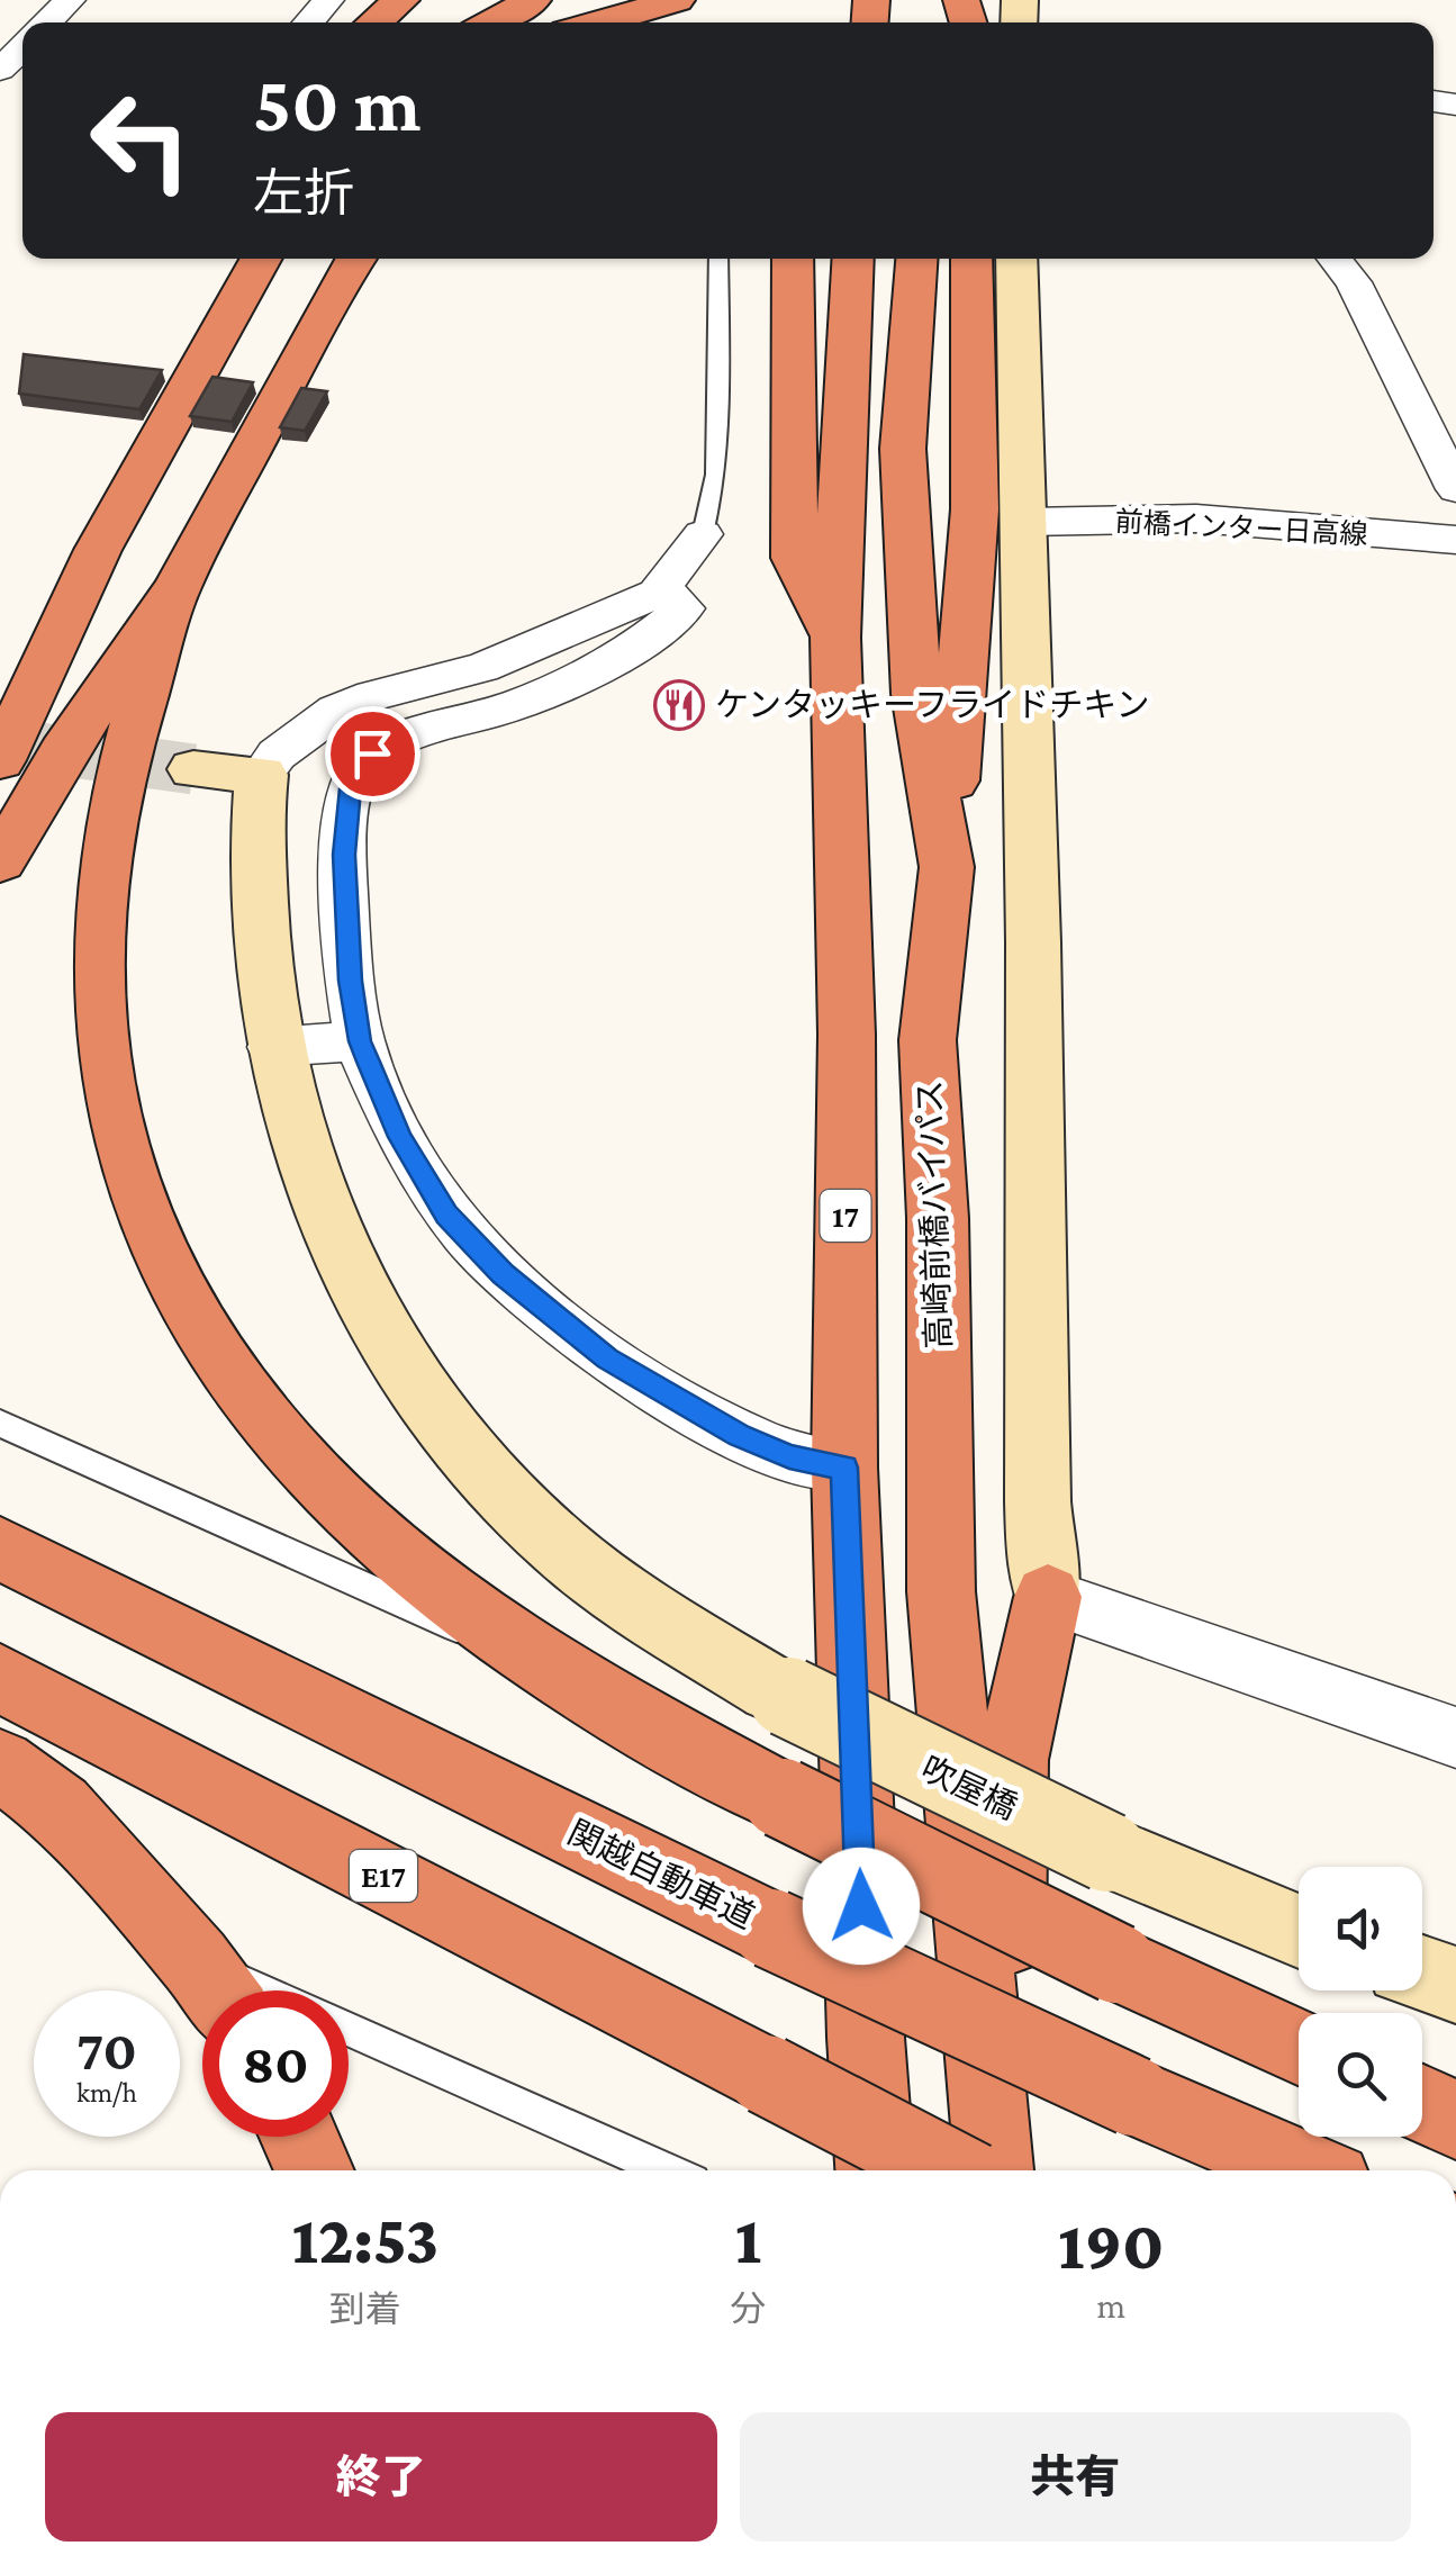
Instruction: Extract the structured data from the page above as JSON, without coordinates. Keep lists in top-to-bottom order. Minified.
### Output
{"streets":{"highway":["高崎前橋バイパス","17","関越自動車道","E17"],"street":["前橋インター日高線","吹屋橋"]},"crossings":[["高崎前橋バイパス","E17"]],"places":{"restaurant":["ケンタッキーフライドチキン"]},"page":{"turn":["50 m","左折"],"speed":"70 km/h","limit":"80","eta":["12:53","到着","1","分","190","m"],"buttons":["終了","共有"]}}
